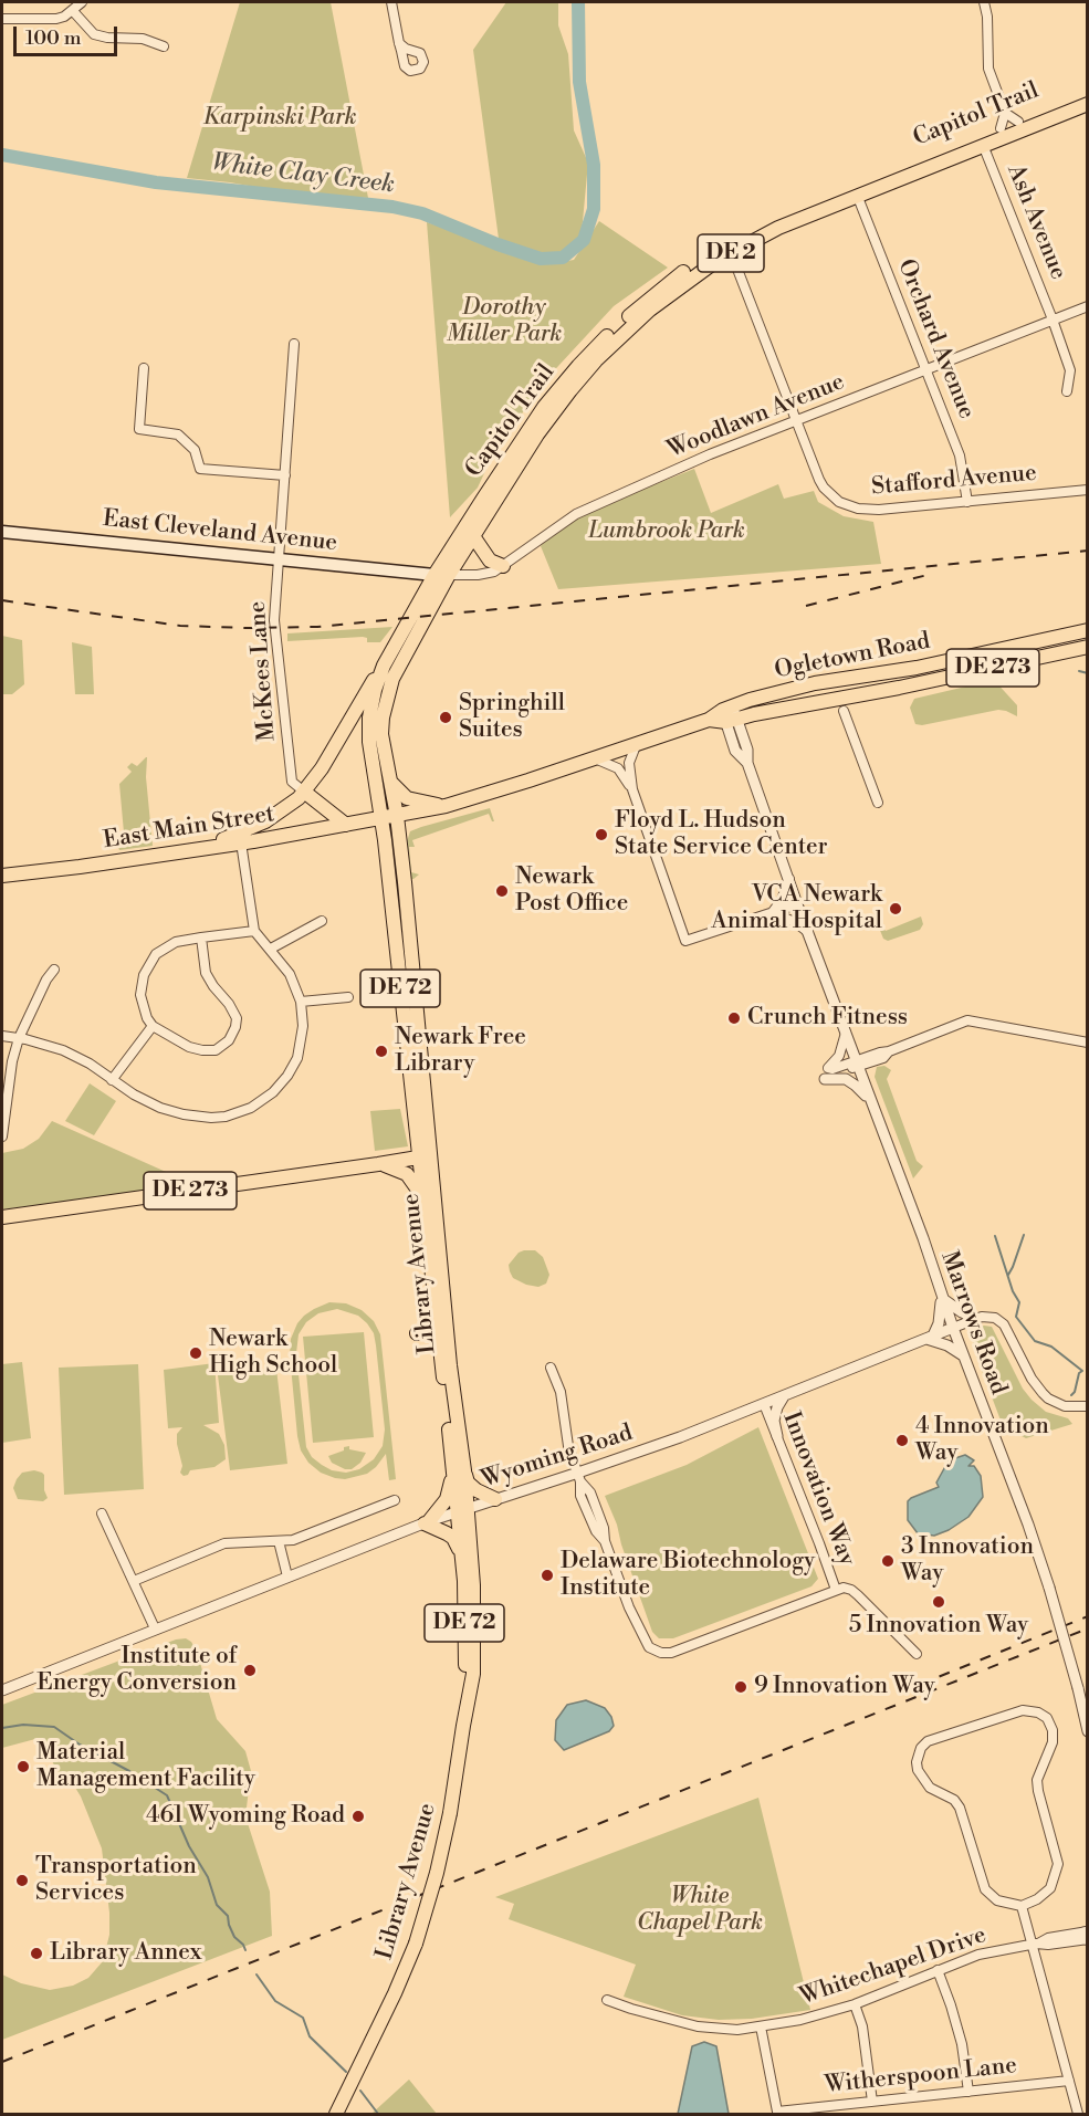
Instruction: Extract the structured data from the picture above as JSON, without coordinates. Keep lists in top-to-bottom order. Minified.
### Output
{"streets":{"main road":["Capitol Trail","DE 2","East Cleveland Avenue","Ogletown Road","DE 273","East Main Street","DE 72","Library Avenue"],"street":["Ash Avenue","Orchard Avenue","Woodlawn Avenue","Stafford Avenue","McKees Lane","Marrows Road","Wyoming Road","Innovation Way","Whitechapel Drive","Witherspoon Lane"]},"crossings":[["Capitol Trail","Ash Avenue"],["Capitol Trail","Orchard Avenue"],["Capitol Trail","Woodlawn Avenue"],["Capitol Trail","Stafford Avenue"],["Capitol Trail","East Cleveland Avenue"],["Capitol Trail","Ogletown Road"],["Capitol Trail","East Main Street"],["Capitol Trail","Library Avenue"],["Ash Avenue","Woodlawn Avenue"],["Orchard Avenue","Woodlawn Avenue"],["Orchard Avenue","Stafford Avenue"],["Woodlawn Avenue","Stafford Avenue"],["East Cleveland Avenue","McKees Lane"],["Ogletown Road","East Main Street"],["Ogletown Road","Library Avenue"],["Ogletown Road","Marrows Road"],["DE 273","Library Avenue"],["East Main Street","Library Avenue"],["Library Avenue","Wyoming Road"],["Marrows Road","Wyoming Road"],["Wyoming Road","Innovation Way"],["Whitechapel Drive","Witherspoon Lane"]],"water":["White Clay Creek"],"parks":["Karpinski Park","Dorothy Miller Park","Lumbrook Park","White Chapel Park"],"places":["Springhill Suites","Floyd L. Hudson State Service Center","Newark Post Office","VCA Newark Animal Hospital","Crunch Fitness","Newark Free Library","Newark High School","4 Innovation Way","3 Innovation Way","Delaware Biotechnology Institute","5 Innovation Way","Institute of Energy Conversion","9 Innovation Way","Material Management Facility","461 Wyoming Road","Transportation Services","Library Annex"],"scale_bar":"100 m"}
